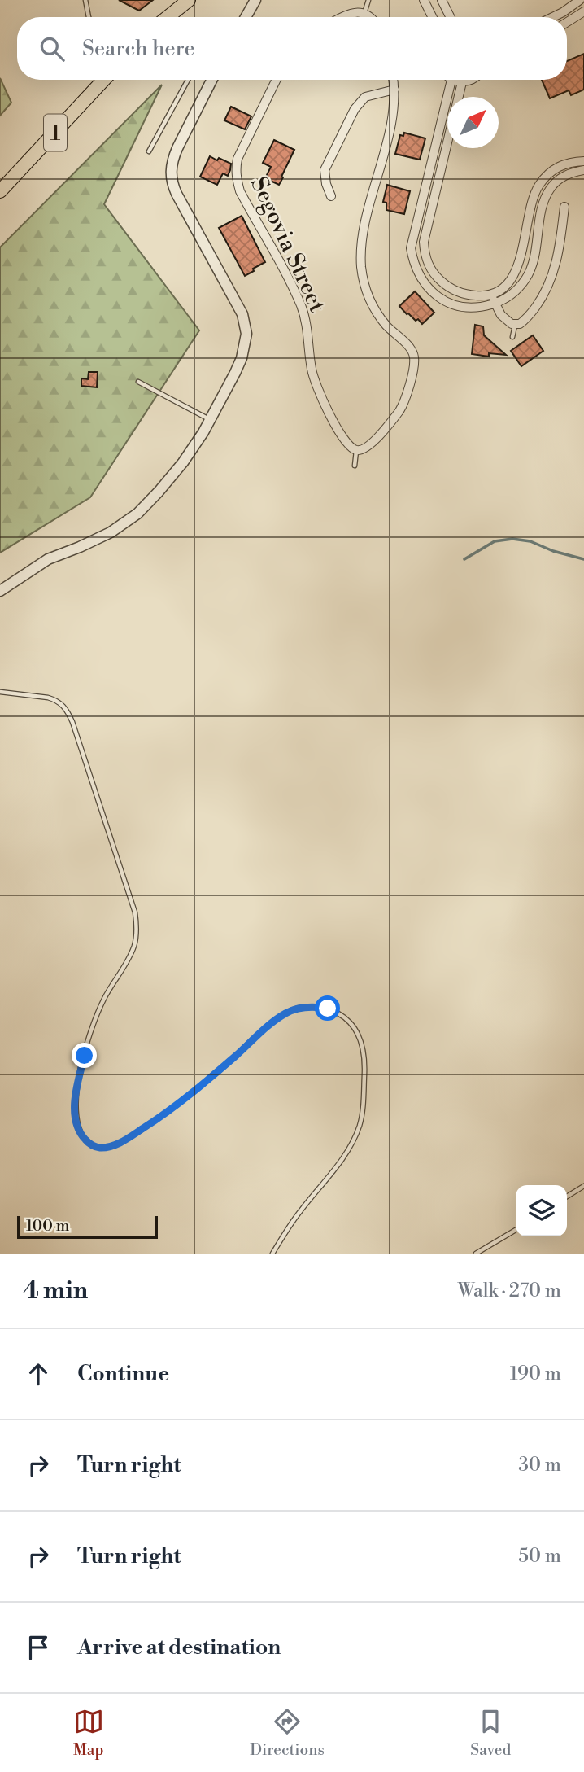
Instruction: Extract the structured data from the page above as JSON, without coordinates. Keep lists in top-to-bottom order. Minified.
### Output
{"streets":{"highway":["1"],"street":["Segovia Street"]},"scale_bar":"100 m","north":"top right","page":{"search":"Search here","scale":"100 m","heading":["4 min","Walk · 270 m"],"list":[["Continue","190 m"],["Turn right","30 m"],["Turn right","50 m"],"Arrive at destination"],"nav":["Map","Directions","Saved"]}}
